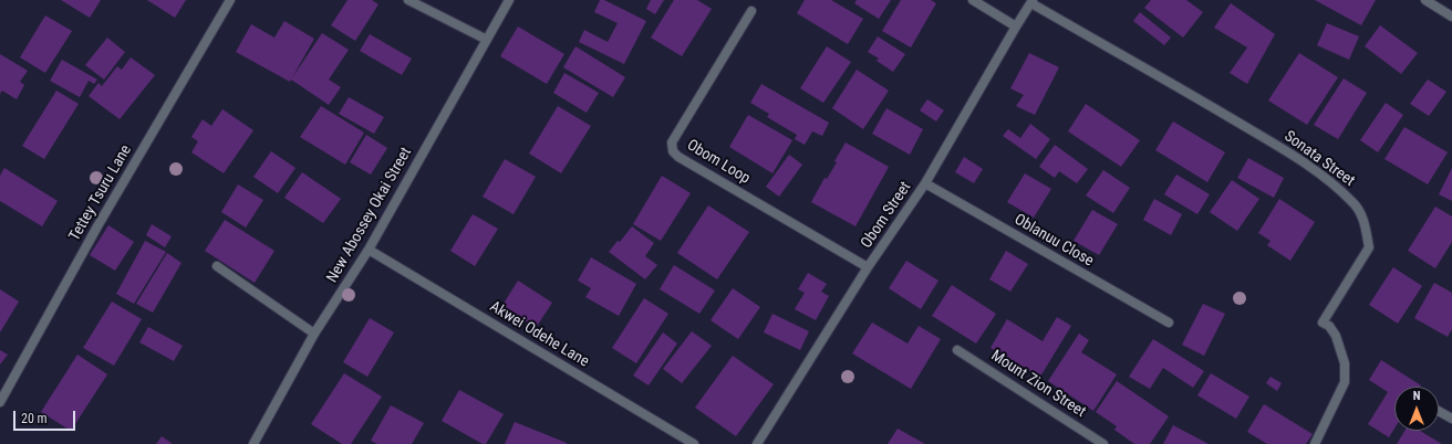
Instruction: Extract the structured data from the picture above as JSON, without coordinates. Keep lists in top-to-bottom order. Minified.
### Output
{"streets":{"street":["Sonata Street","Obom Loop","Tettey Tsuru Lane","New Abossey Okai Street","Obom Street","Oblanuu Close","Akwei Odehe Lane","Mount Zion Street"]},"crossings":[["Sonata Street","Obom Street"],["Obom Loop","Obom Street"],["New Abossey Okai Street","Akwei Odehe Lane"],["Obom Street","Oblanuu Close"]],"scale_bar":"20 m","north":"top"}
